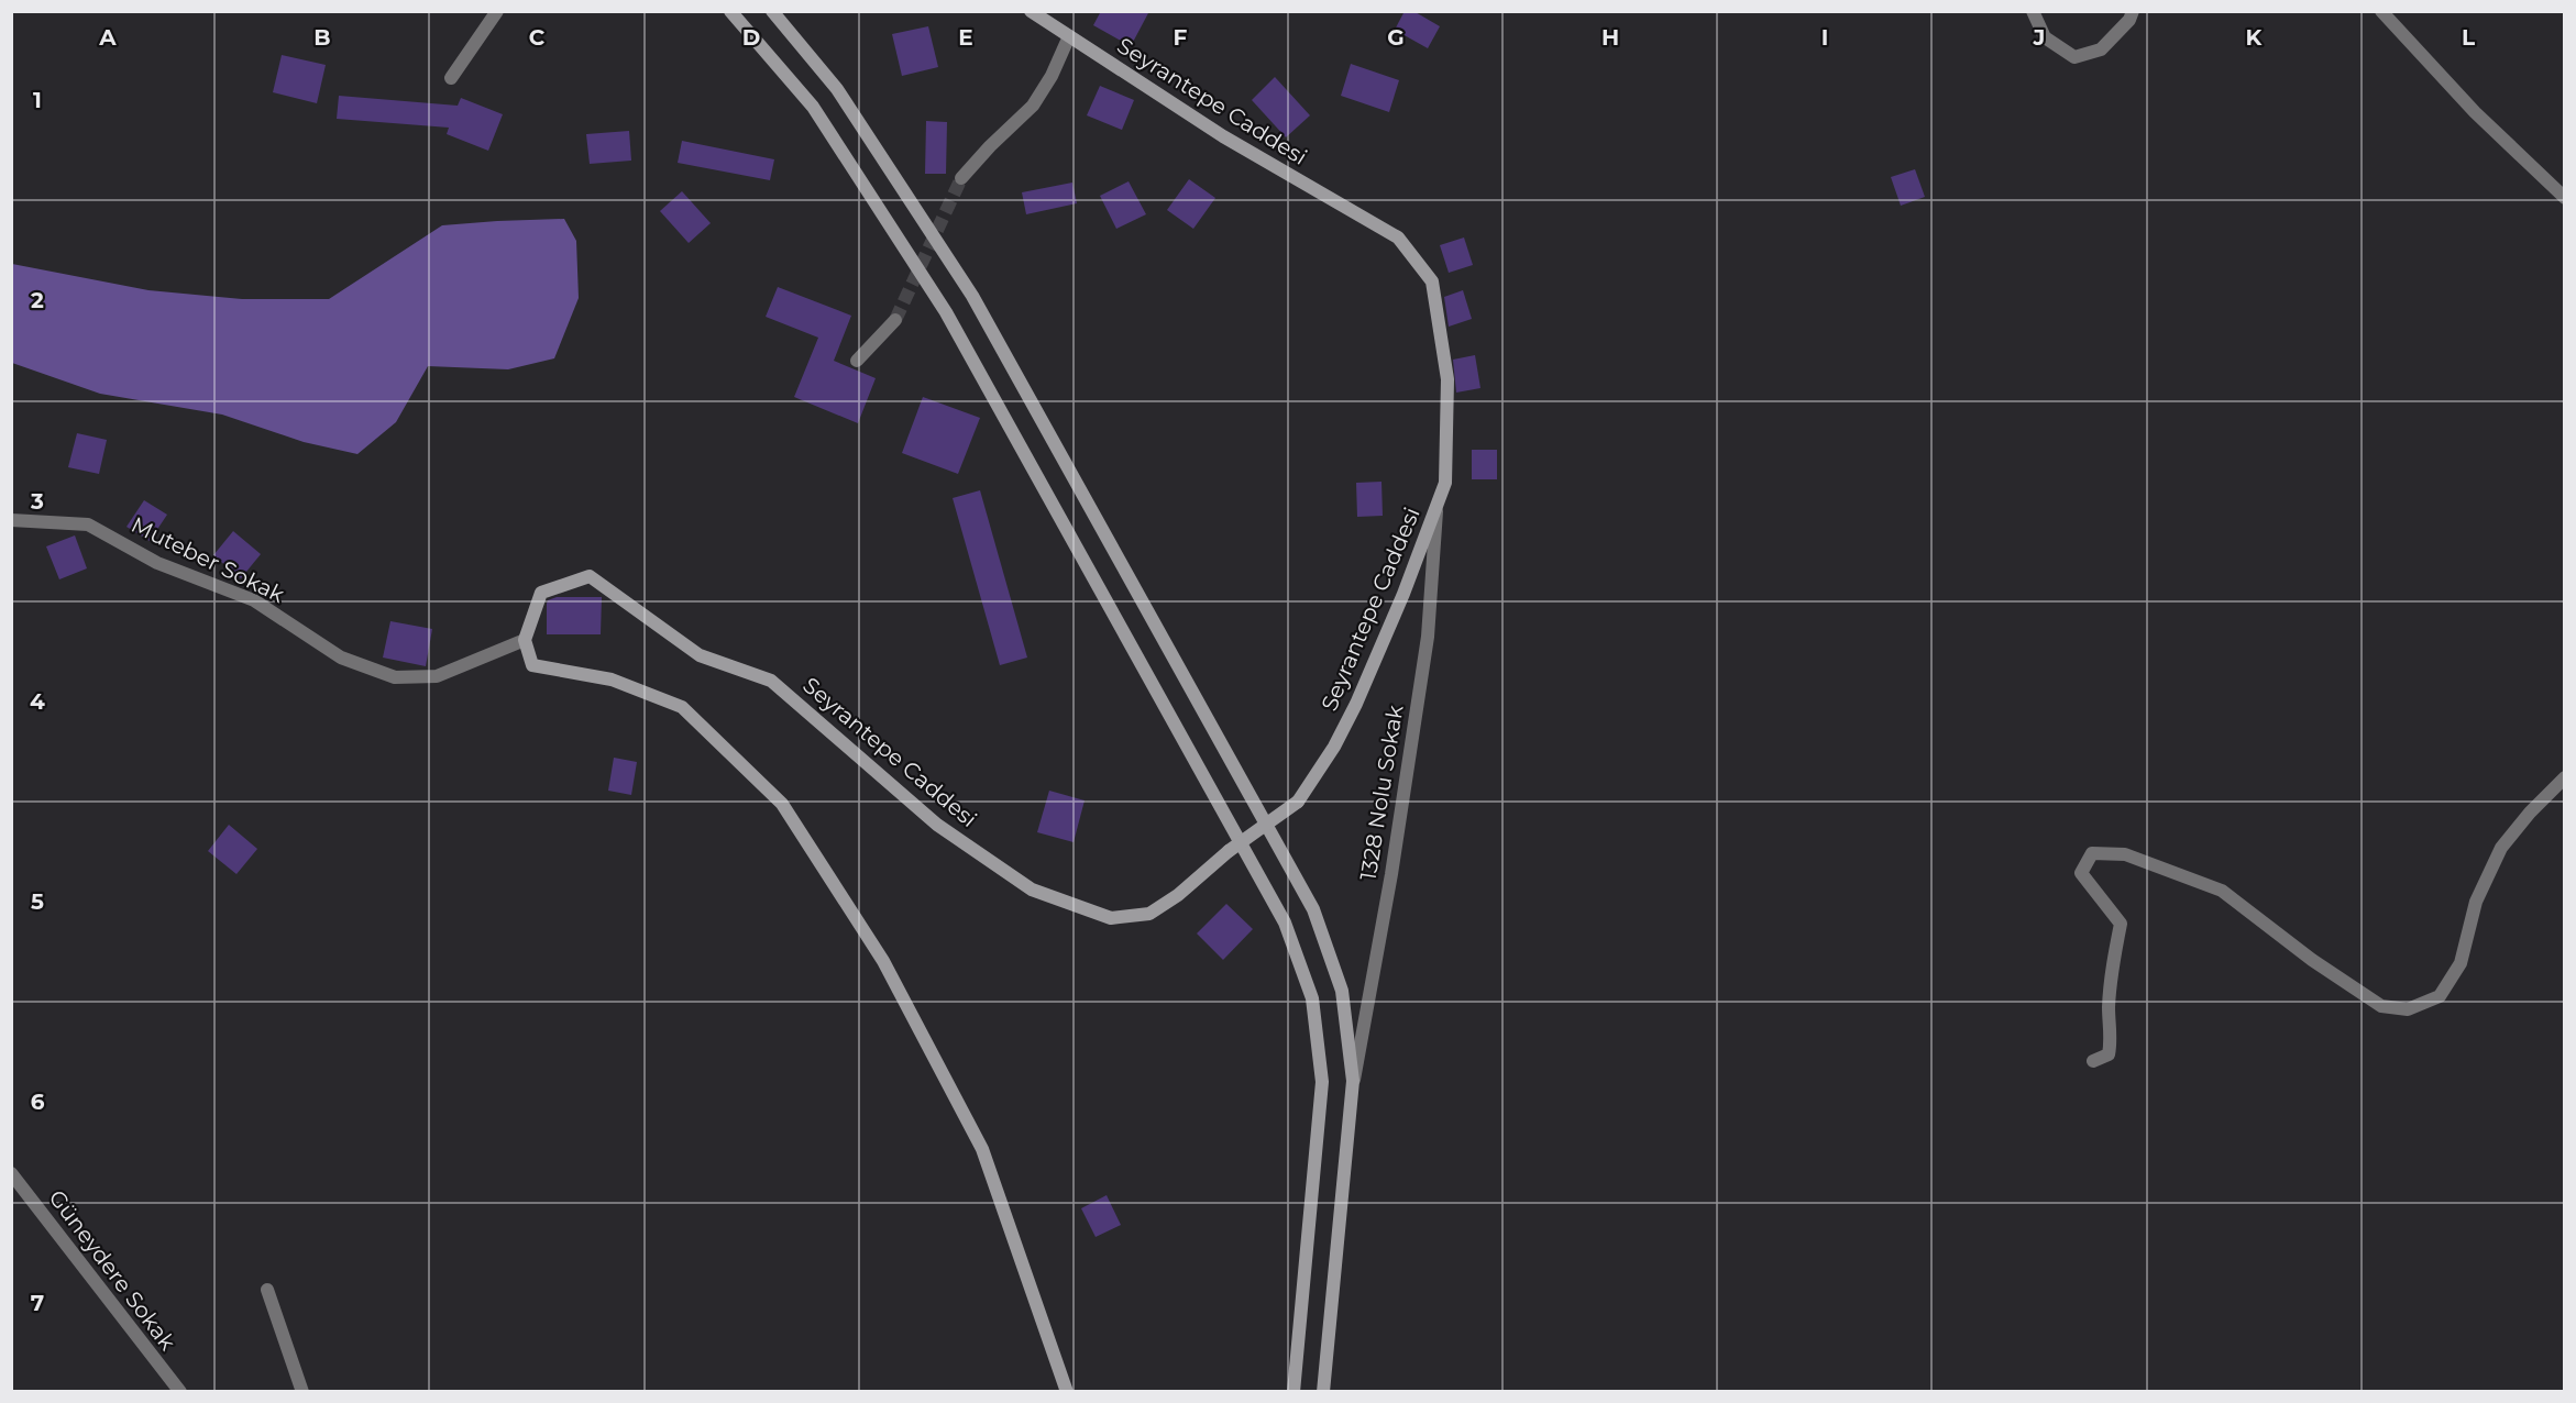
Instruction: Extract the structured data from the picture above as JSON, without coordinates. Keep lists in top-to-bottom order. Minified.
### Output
{"streets":{"main road":["Seyrantepe Caddesi"],"street":["Muteber Sokak","1328 Nolu Sokak","Güneydere Sokak"]},"crossings":[["Seyrantepe Caddesi","Muteber Sokak"],["Seyrantepe Caddesi","1328 Nolu Sokak"]],"grid":{"columns":["A","B","C","D","E","F","G","H","I","J","K","L"],"rows":["1","2","3","4","5","6","7"]}}
